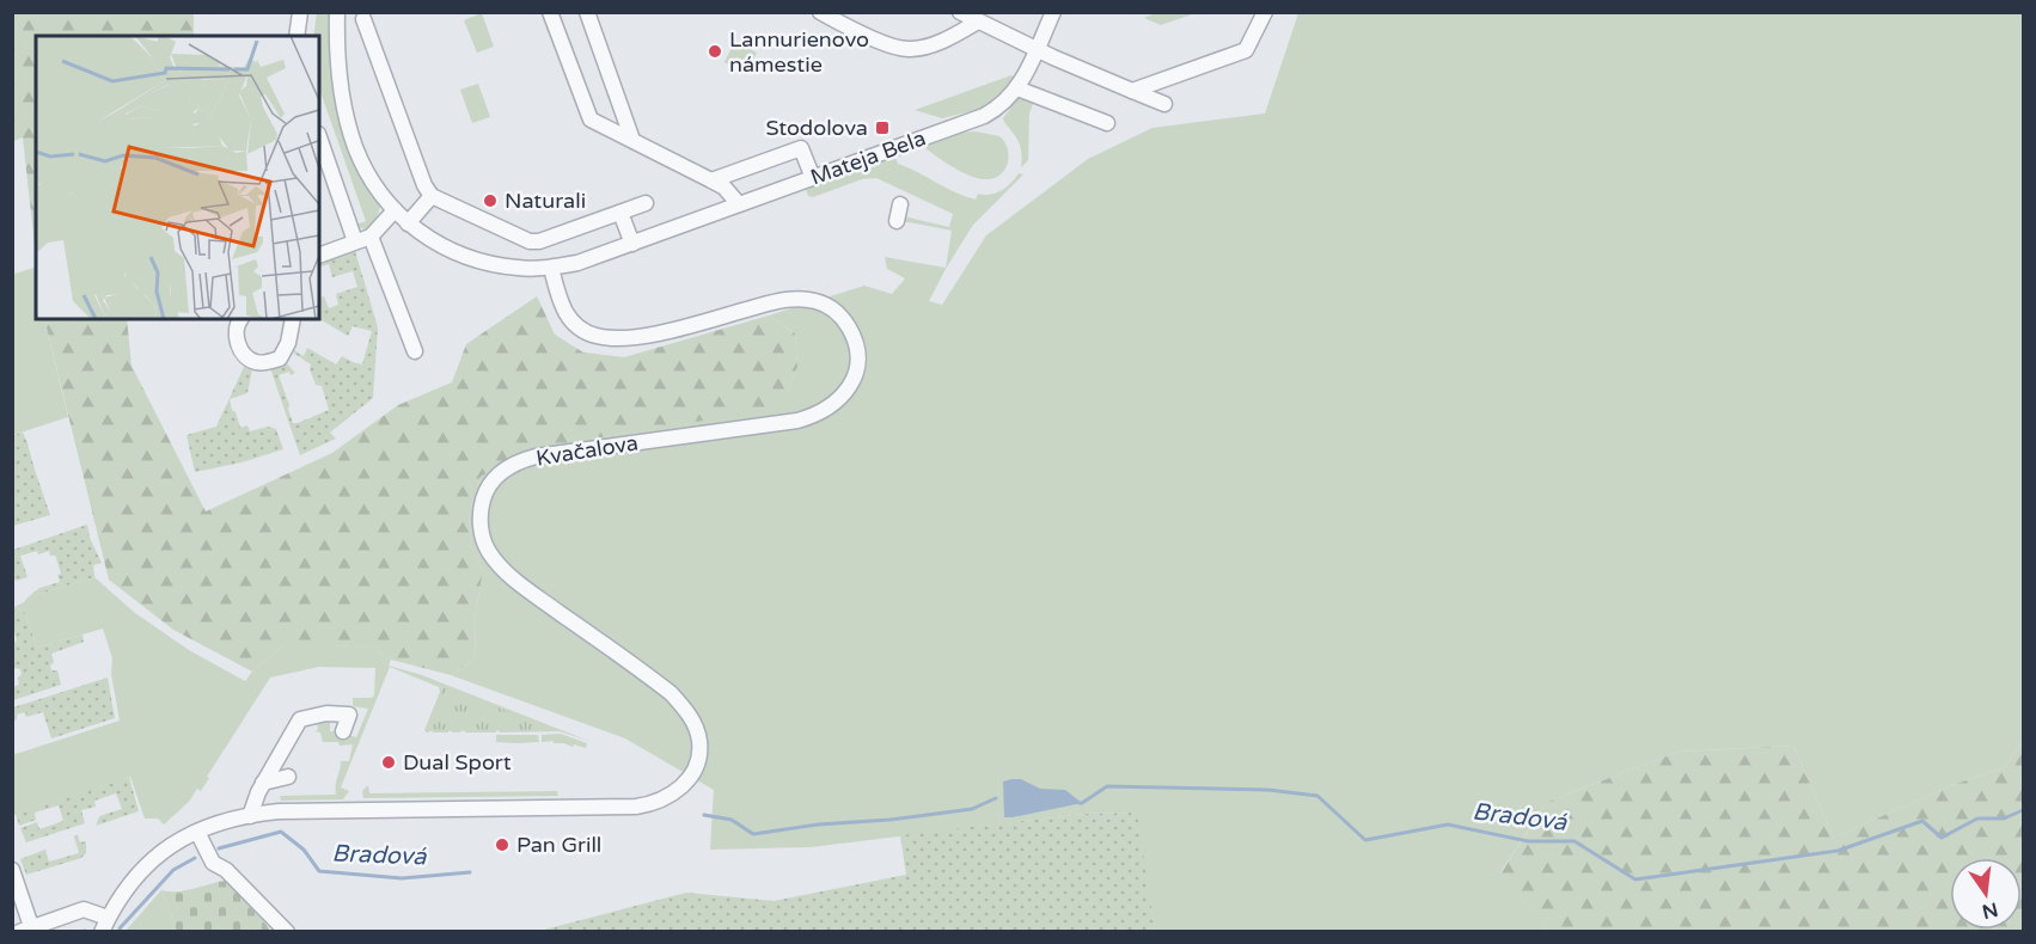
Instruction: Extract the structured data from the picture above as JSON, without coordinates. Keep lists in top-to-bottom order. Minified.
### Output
{"streets":{"street":["Mateja Bela","Kvačalova"]},"crossings":[["Mateja Bela","Kvačalova"]],"water":["Bradová"],"places":{"other":["Lannurienovo námestie","Naturali","Dual Sport","Pan Grill"],"transit":["Stodolova"]},"north":"bottom"}
